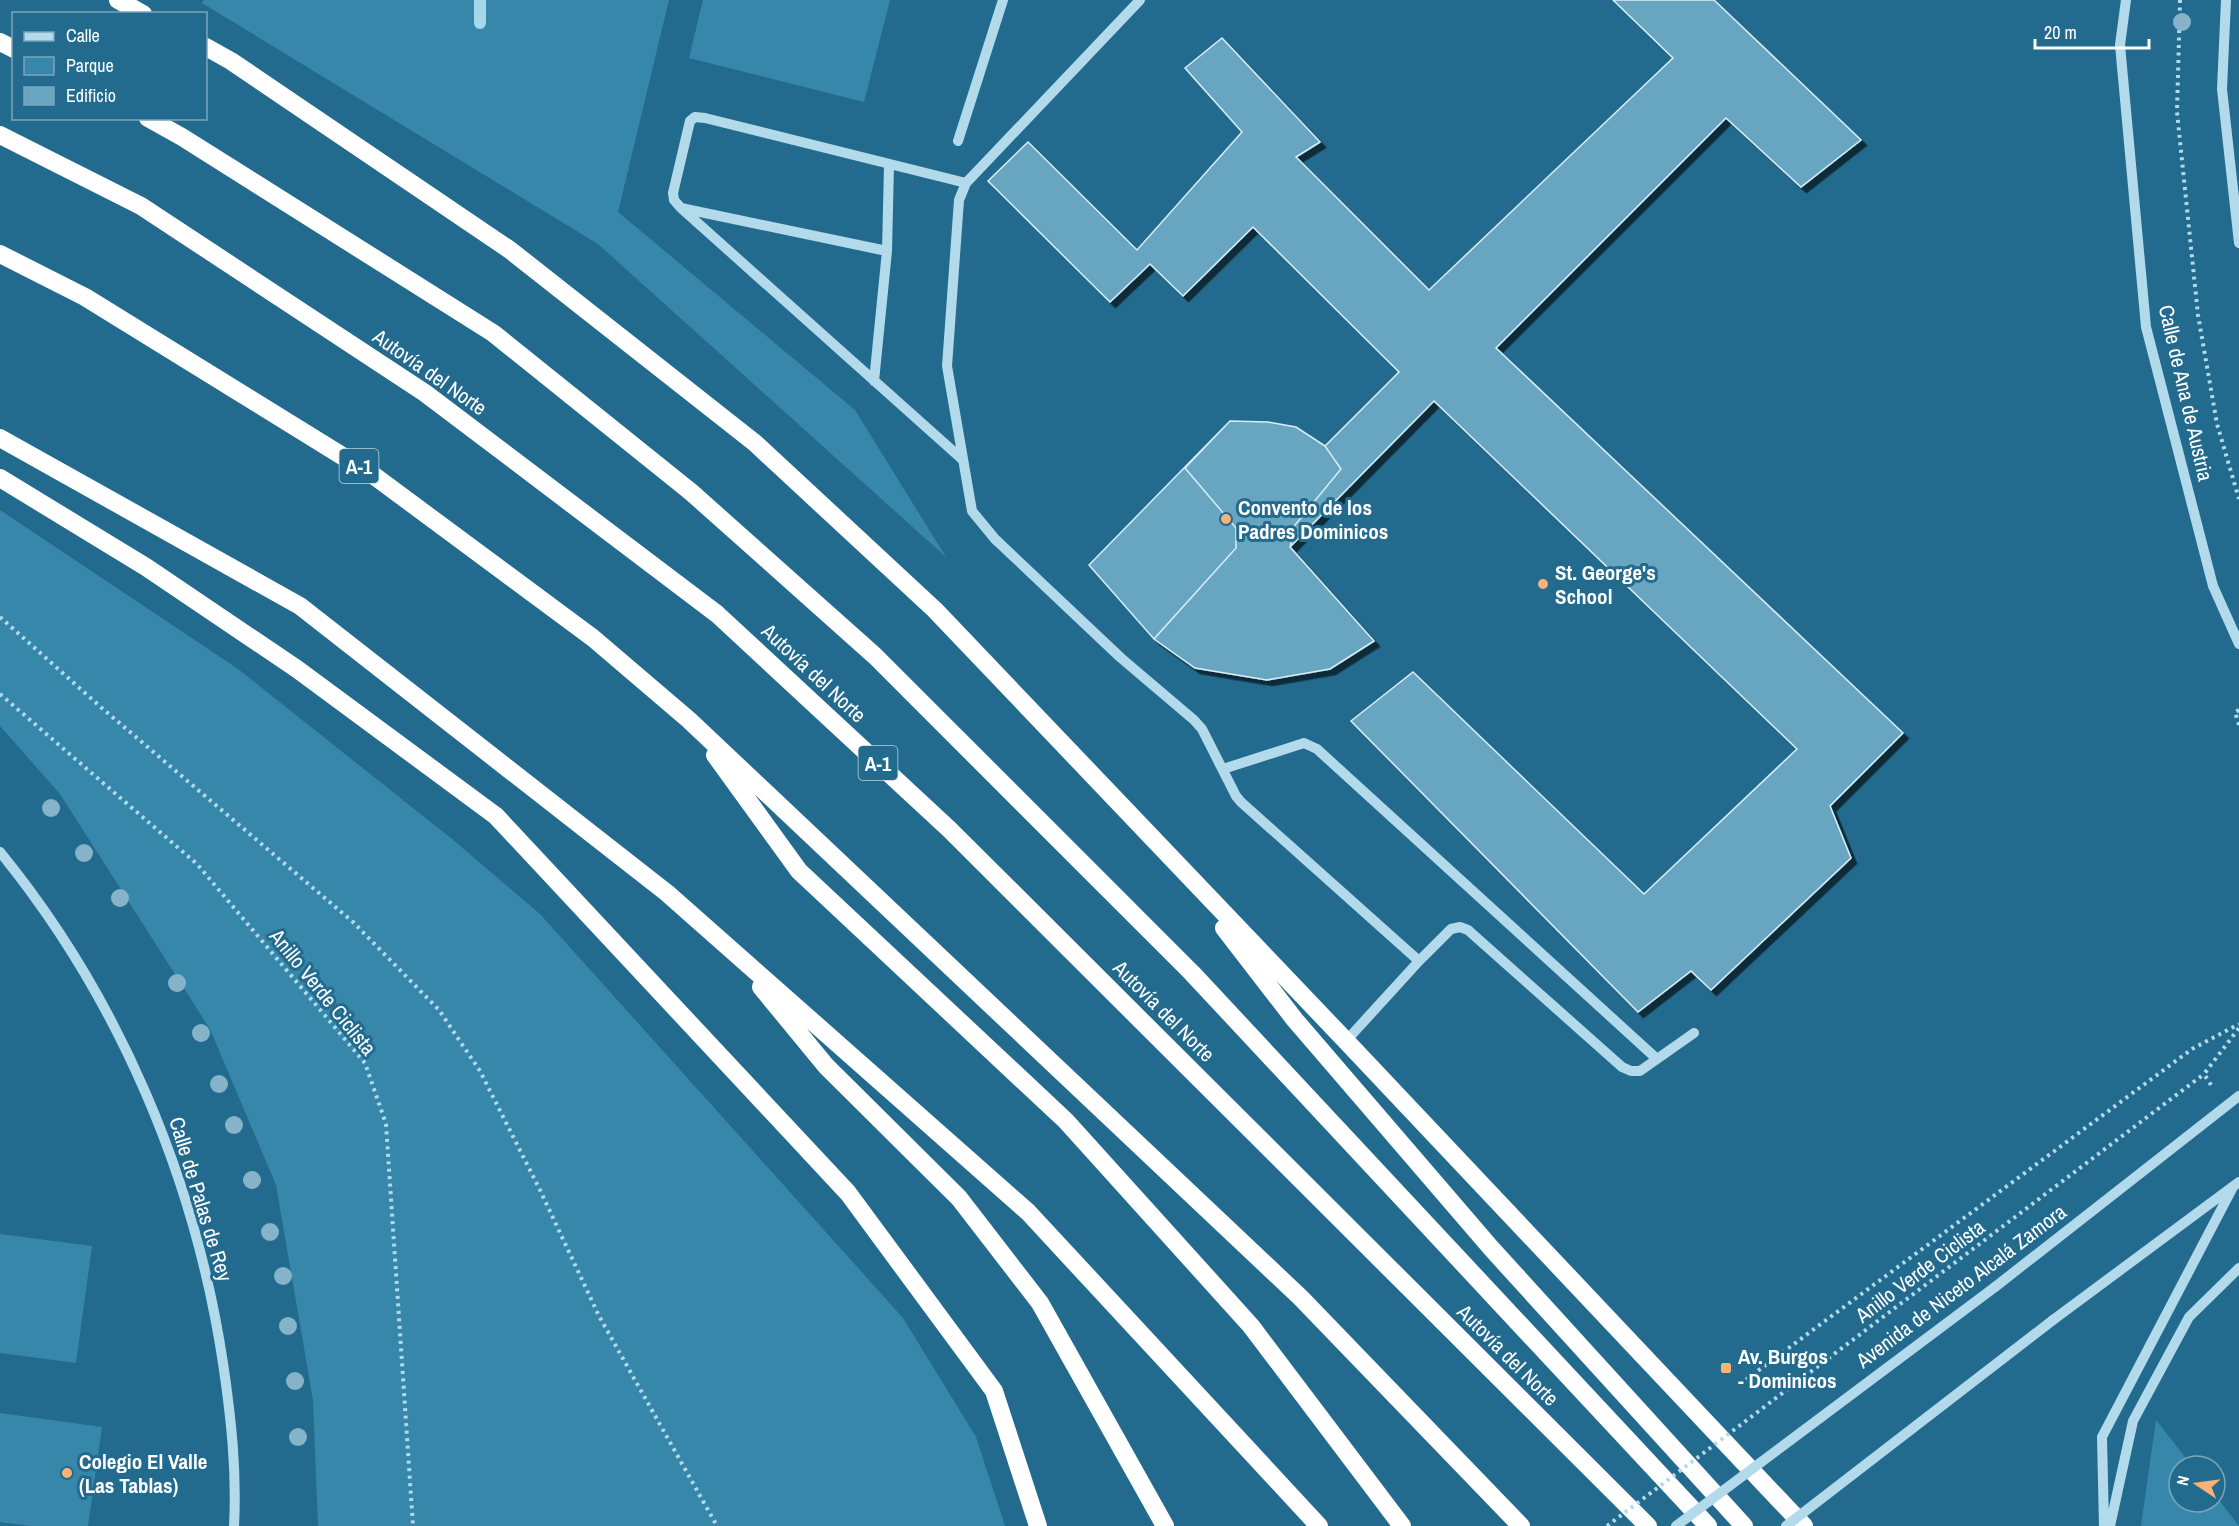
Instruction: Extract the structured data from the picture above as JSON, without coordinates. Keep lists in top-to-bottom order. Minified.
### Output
{"streets":{"highway":["Autovía del Norte","A-1"],"street":["Calle de Ana de Austria","Calle de Palas de Rey","Avenida de Niceto Alcalá Zamora"],"path":["Anillo Verde Ciclista"]},"places":{"other":["Convento de los Padres Dominicos","St. George's School","Colegio El Valle (Las Tablas)"],"transit":["Av. Burgos - Dominicos"]},"legend":["Calle","Parque","Edificio"],"scale_bar":"20 m","north":"left"}
